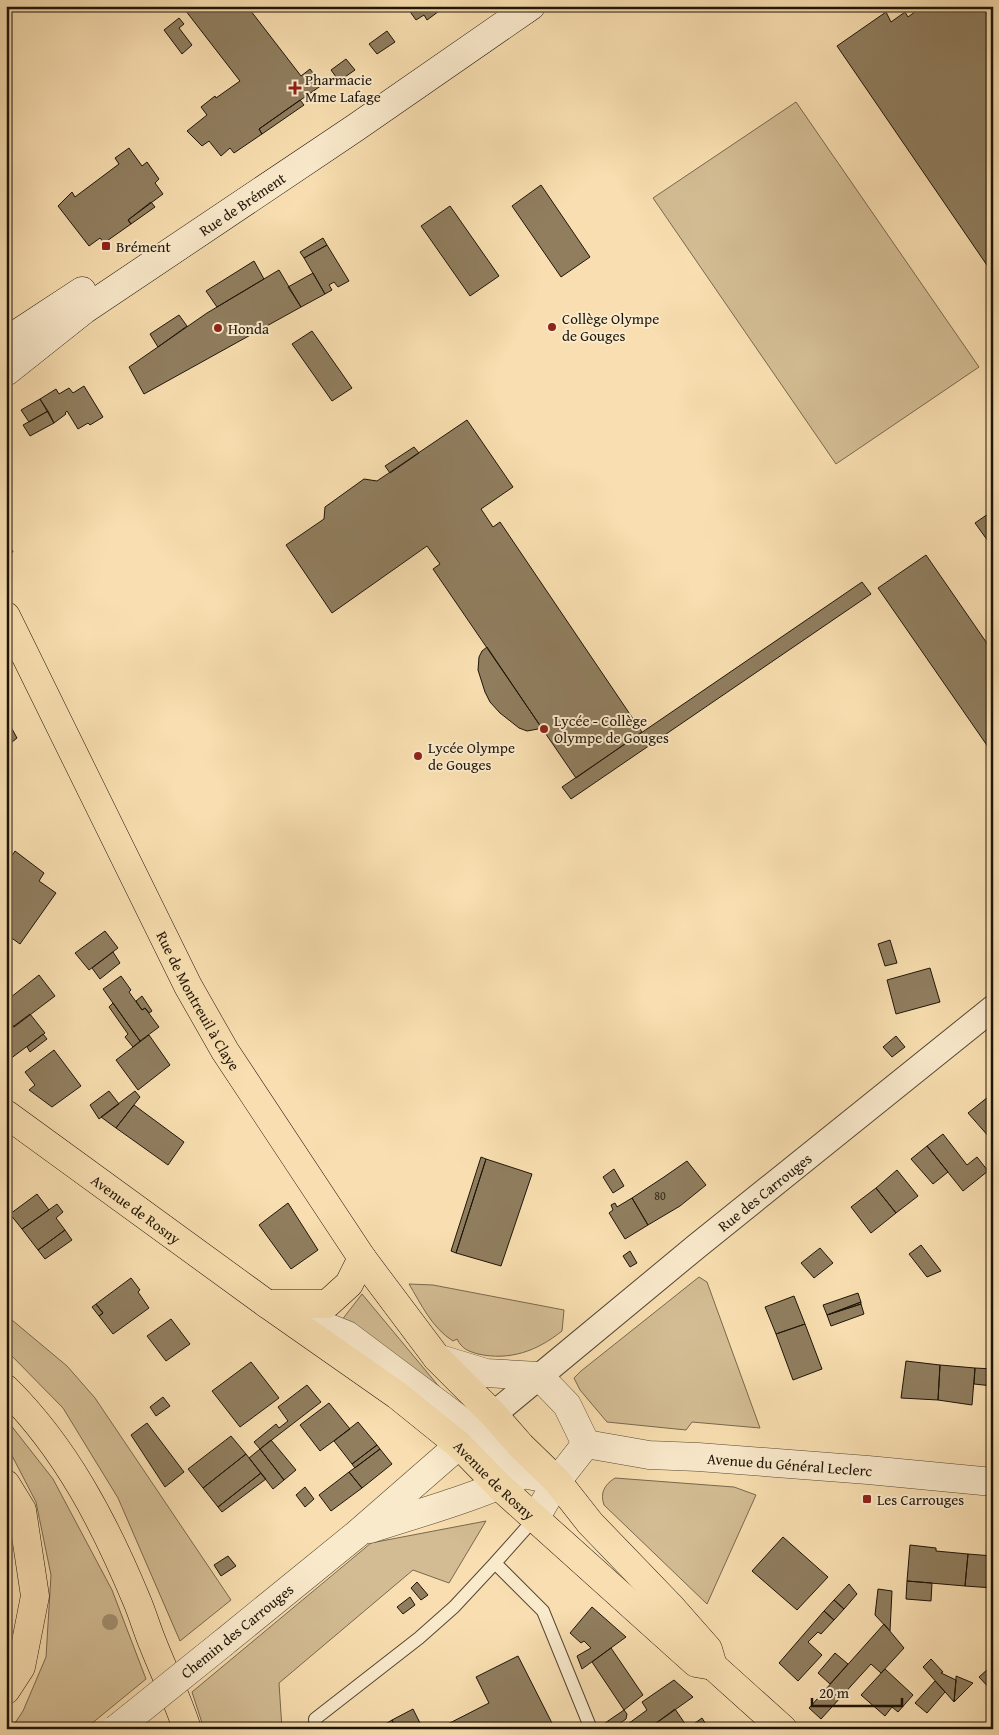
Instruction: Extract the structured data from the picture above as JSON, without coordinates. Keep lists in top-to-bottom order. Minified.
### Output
{"streets":{"main road":["Rue de Montreuil à Claye","Avenue de Rosny"],"street":["Rue de Brément","Rue des Carrouges","Avenue du Général Leclerc","Chemin des Carrouges"]},"crossings":[["Rue de Montreuil à Claye","Rue des Carrouges"],["Rue de Montreuil à Claye","Avenue de Rosny"],["Rue de Montreuil à Claye","Chemin des Carrouges"],["Rue des Carrouges","Avenue de Rosny"],["Rue des Carrouges","Chemin des Carrouges"],["Avenue de Rosny","Chemin des Carrouges"]],"places":{"health":["Pharmacie Mme Lafage"],"transit":["Brément","Les Carrouges"],"other":["Collège Olympe de Gouges","Honda","Lycée - Collège Olympe de Gouges","Lycée Olympe de Gouges"]},"house_numbers":["80"],"scale_bar":"20 m"}
